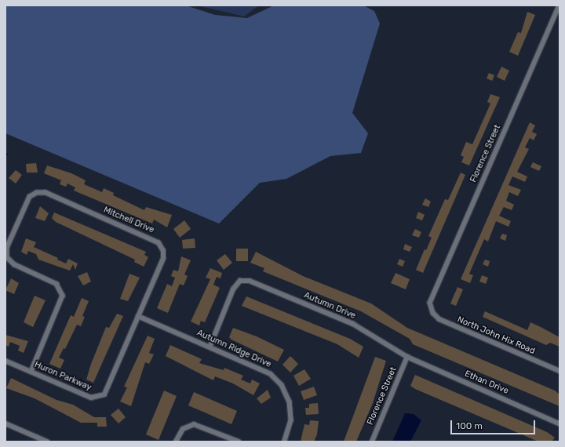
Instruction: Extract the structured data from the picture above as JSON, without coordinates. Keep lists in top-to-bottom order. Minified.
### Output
{"streets":{"street":["Florence Street","Mitchell Drive","Autumn Drive","North John Hix Road","Autumn Ridge Drive","Huron Parkway","Ethan Drive"]},"crossings":[["Florence Street","Autumn Drive"],["Florence Street","North John Hix Road"],["Florence Street","Ethan Drive"],["Mitchell Drive","Autumn Ridge Drive"],["Mitchell Drive","Huron Parkway"],["Autumn Drive","Autumn Ridge Drive"],["Autumn Drive","Ethan Drive"],["Autumn Ridge Drive","Huron Parkway"]],"scale_bar":"100 m"}
